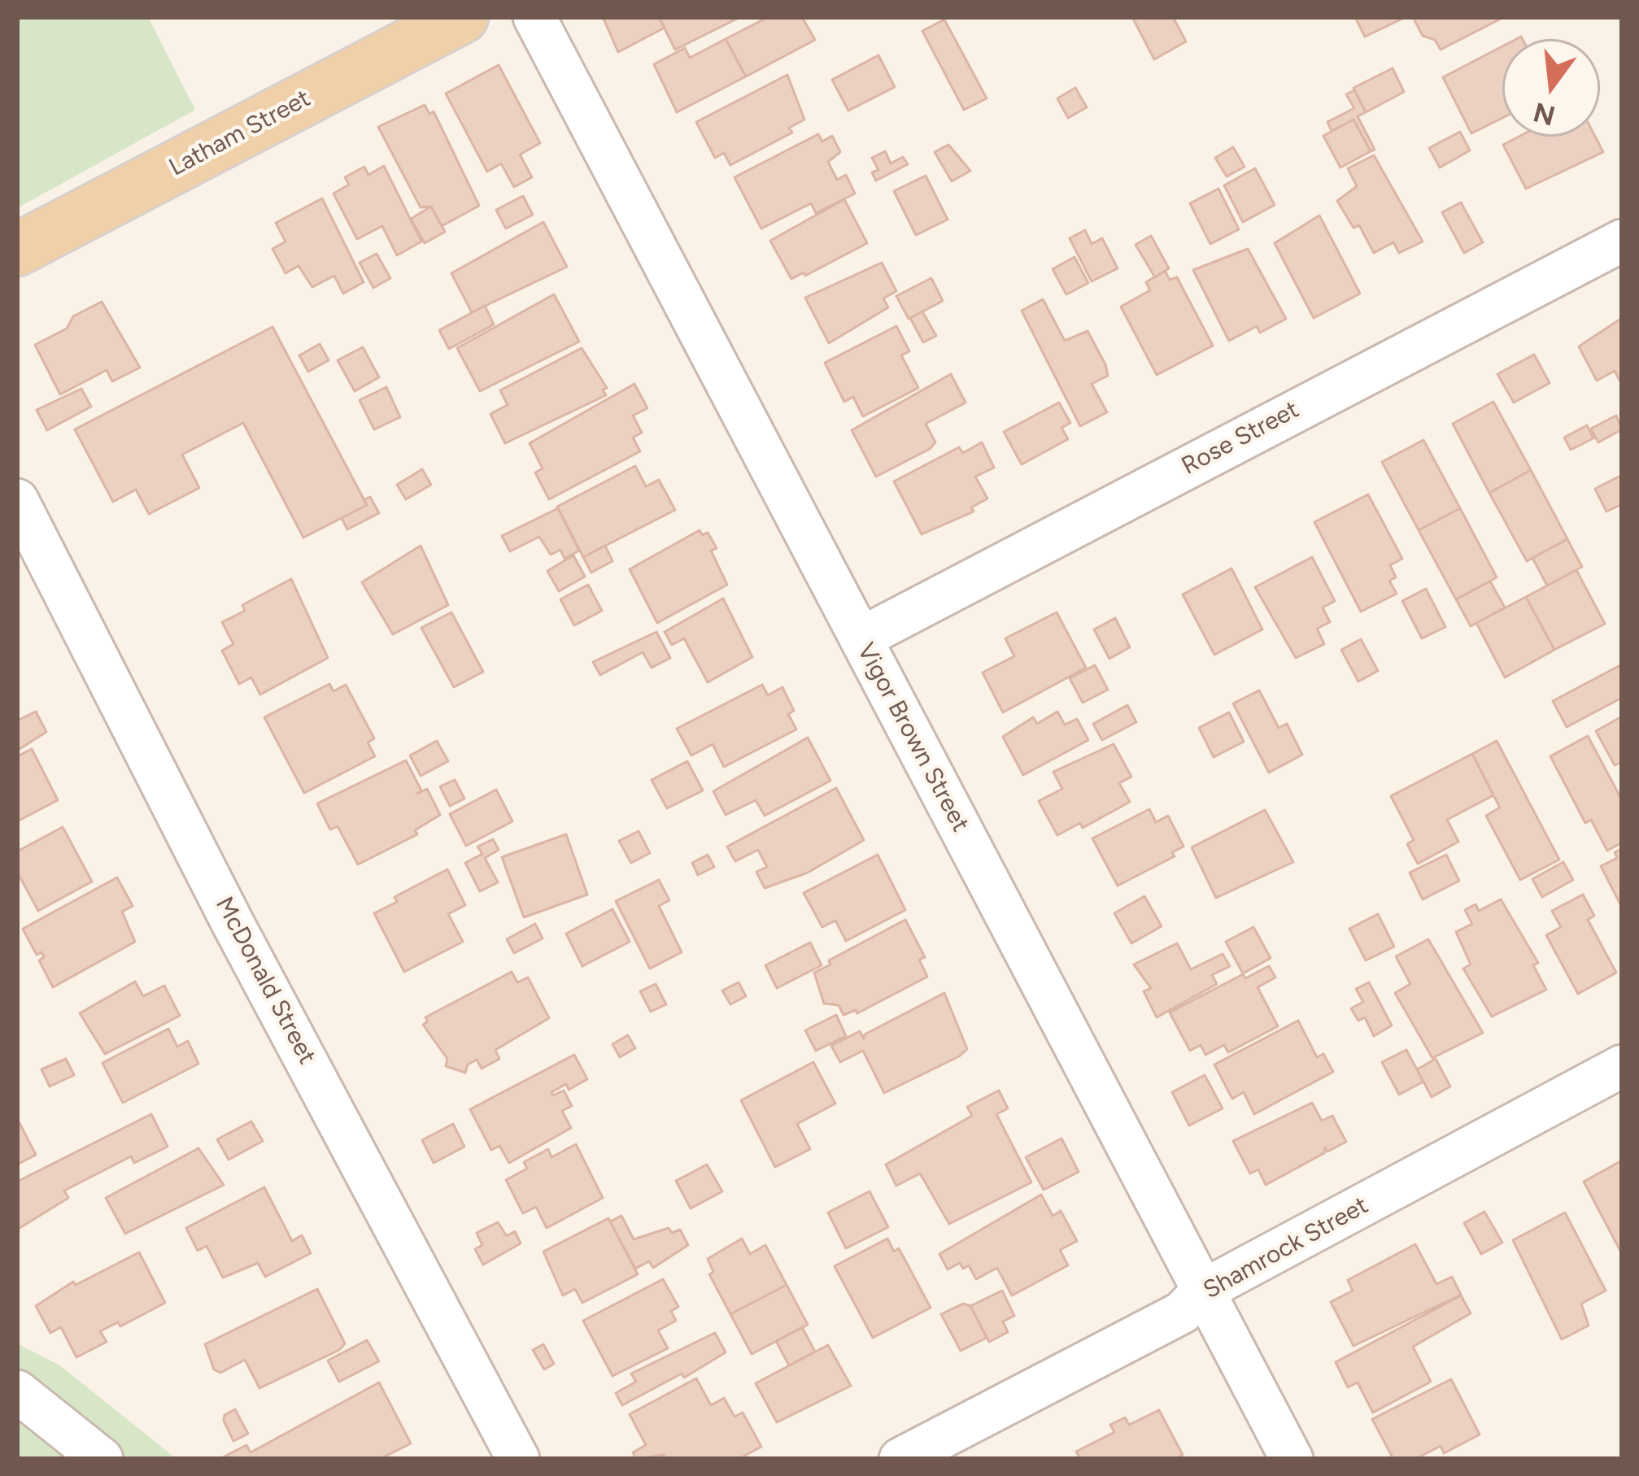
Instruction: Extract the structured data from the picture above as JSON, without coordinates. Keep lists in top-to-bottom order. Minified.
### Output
{"streets":{"main road":["Latham Street"],"street":["Rose Street","Vigor Brown Street","McDonald Street","Shamrock Street"]},"crossings":[["Rose Street","Vigor Brown Street"],["Vigor Brown Street","Shamrock Street"]],"north":"bottom"}
